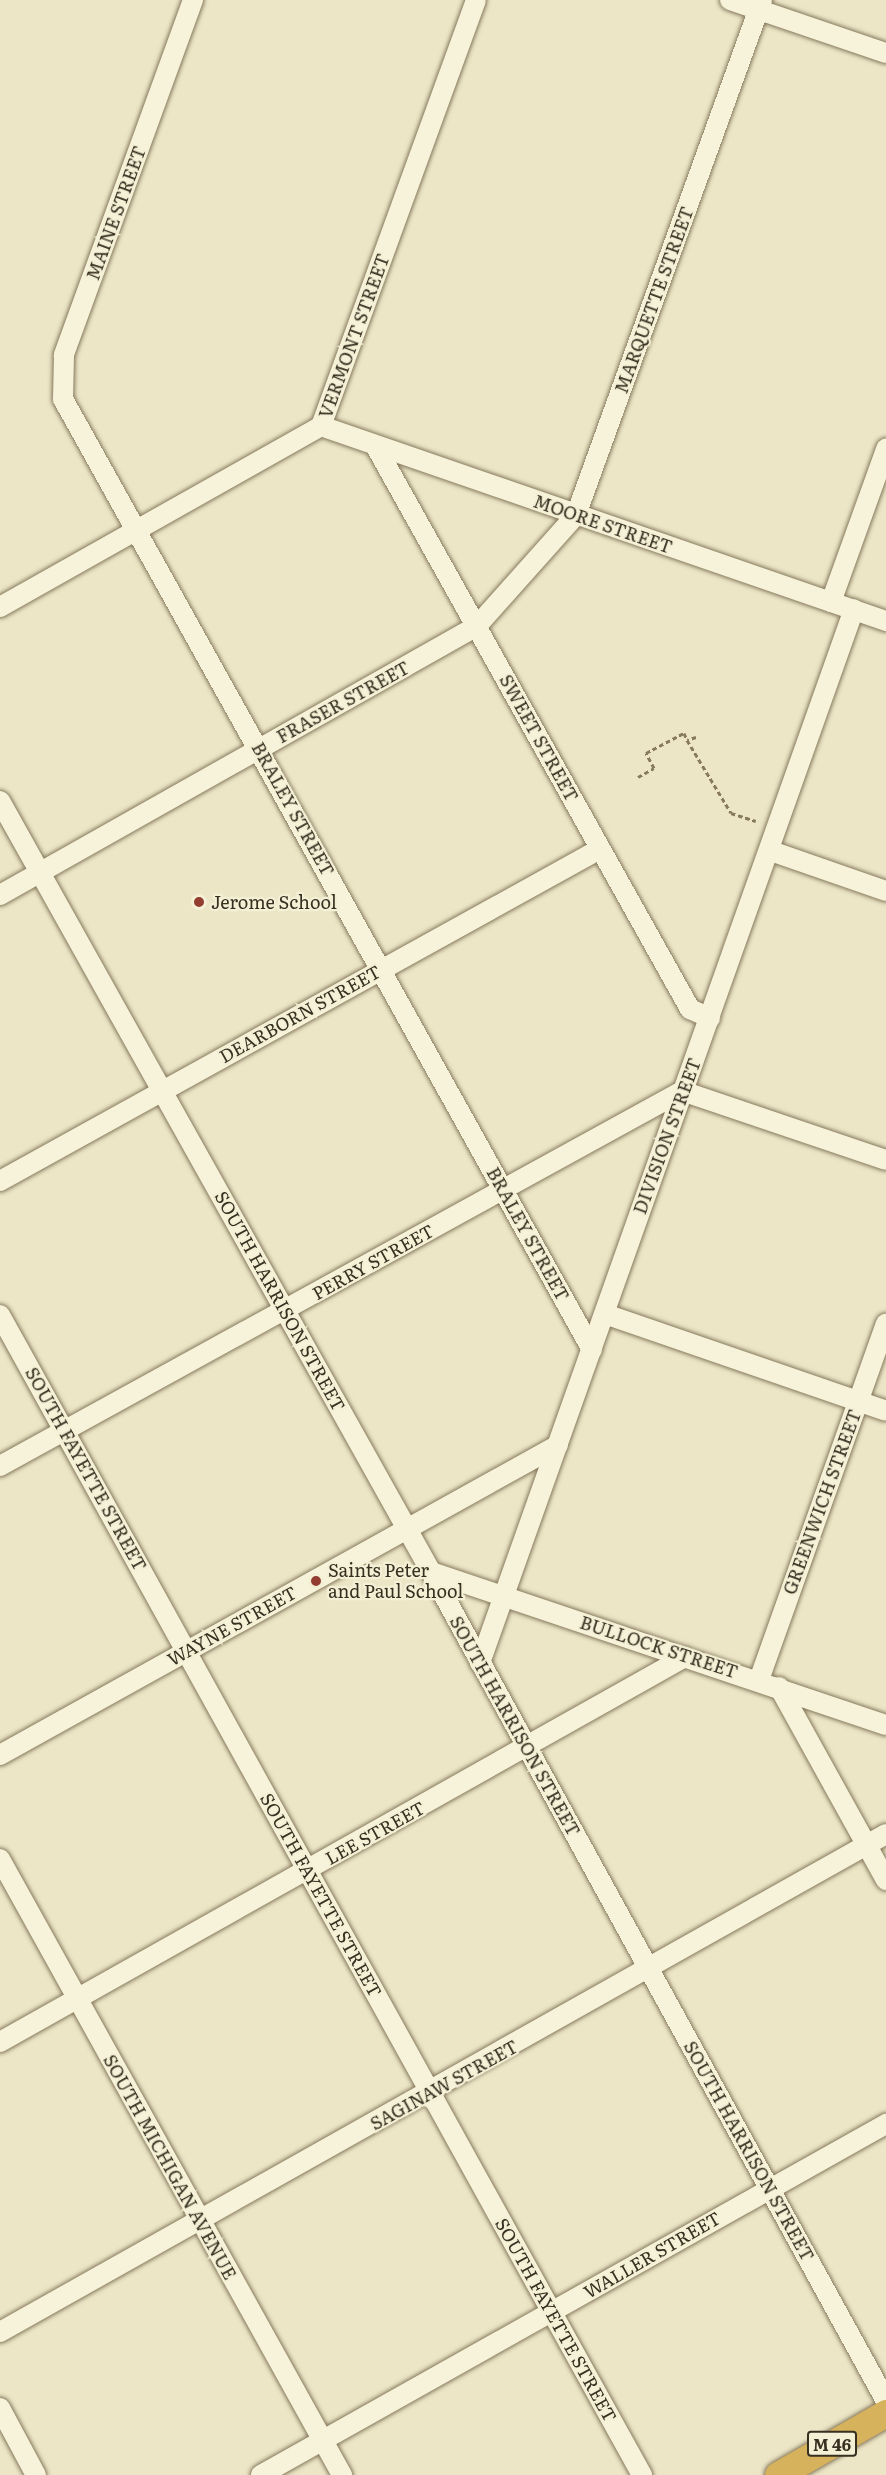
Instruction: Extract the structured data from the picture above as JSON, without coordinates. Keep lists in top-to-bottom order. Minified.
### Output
{"streets":{"highway":["M 46"],"street":["MAINE STREET","MARQUETTE STREET","VERMONT STREET","MOORE STREET","FRASER STREET","SWEET STREET","BRALEY STREET","DEARBORN STREET","DIVISION STREET","PERRY STREET","SOUTH HARRISON STREET","SOUTH FAYETTE STREET","GREENWICH STREET","WAYNE STREET","BULLOCK STREET","LEE STREET","SAGINAW STREET","SOUTH MICHIGAN AVENUE","WALLER STREET"]},"crossings":[["MAINE STREET","BRALEY STREET"],["MARQUETTE STREET","MOORE STREET"],["MARQUETTE STREET","FRASER STREET"],["VERMONT STREET","MOORE STREET"],["VERMONT STREET","BRALEY STREET"],["MOORE STREET","SWEET STREET"],["MOORE STREET","DIVISION STREET"],["FRASER STREET","SWEET STREET"],["FRASER STREET","BRALEY STREET"],["FRASER STREET","SOUTH HARRISON STREET"],["SWEET STREET","DEARBORN STREET"],["SWEET STREET","DIVISION STREET"],["BRALEY STREET","DEARBORN STREET"],["BRALEY STREET","DIVISION STREET"],["BRALEY STREET","PERRY STREET"],["DEARBORN STREET","SOUTH HARRISON STREET"],["DIVISION STREET","PERRY STREET"],["DIVISION STREET","SOUTH HARRISON STREET"],["DIVISION STREET","WAYNE STREET"],["DIVISION STREET","BULLOCK STREET"],["PERRY STREET","SOUTH HARRISON STREET"],["PERRY STREET","SOUTH FAYETTE STREET"],["SOUTH HARRISON STREET","WAYNE STREET"],["SOUTH HARRISON STREET","BULLOCK STREET"],["SOUTH HARRISON STREET","LEE STREET"],["SOUTH HARRISON STREET","SAGINAW STREET"],["SOUTH HARRISON STREET","WALLER STREET"],["SOUTH FAYETTE STREET","WAYNE STREET"],["SOUTH FAYETTE STREET","LEE STREET"],["SOUTH FAYETTE STREET","SAGINAW STREET"],["SOUTH FAYETTE STREET","WALLER STREET"],["GREENWICH STREET","BULLOCK STREET"],["BULLOCK STREET","LEE STREET"],["LEE STREET","SOUTH MICHIGAN AVENUE"],["SAGINAW STREET","SOUTH MICHIGAN AVENUE"],["SOUTH MICHIGAN AVENUE","WALLER STREET"]],"places":["Jerome School","Saints Peter and Paul School"]}
